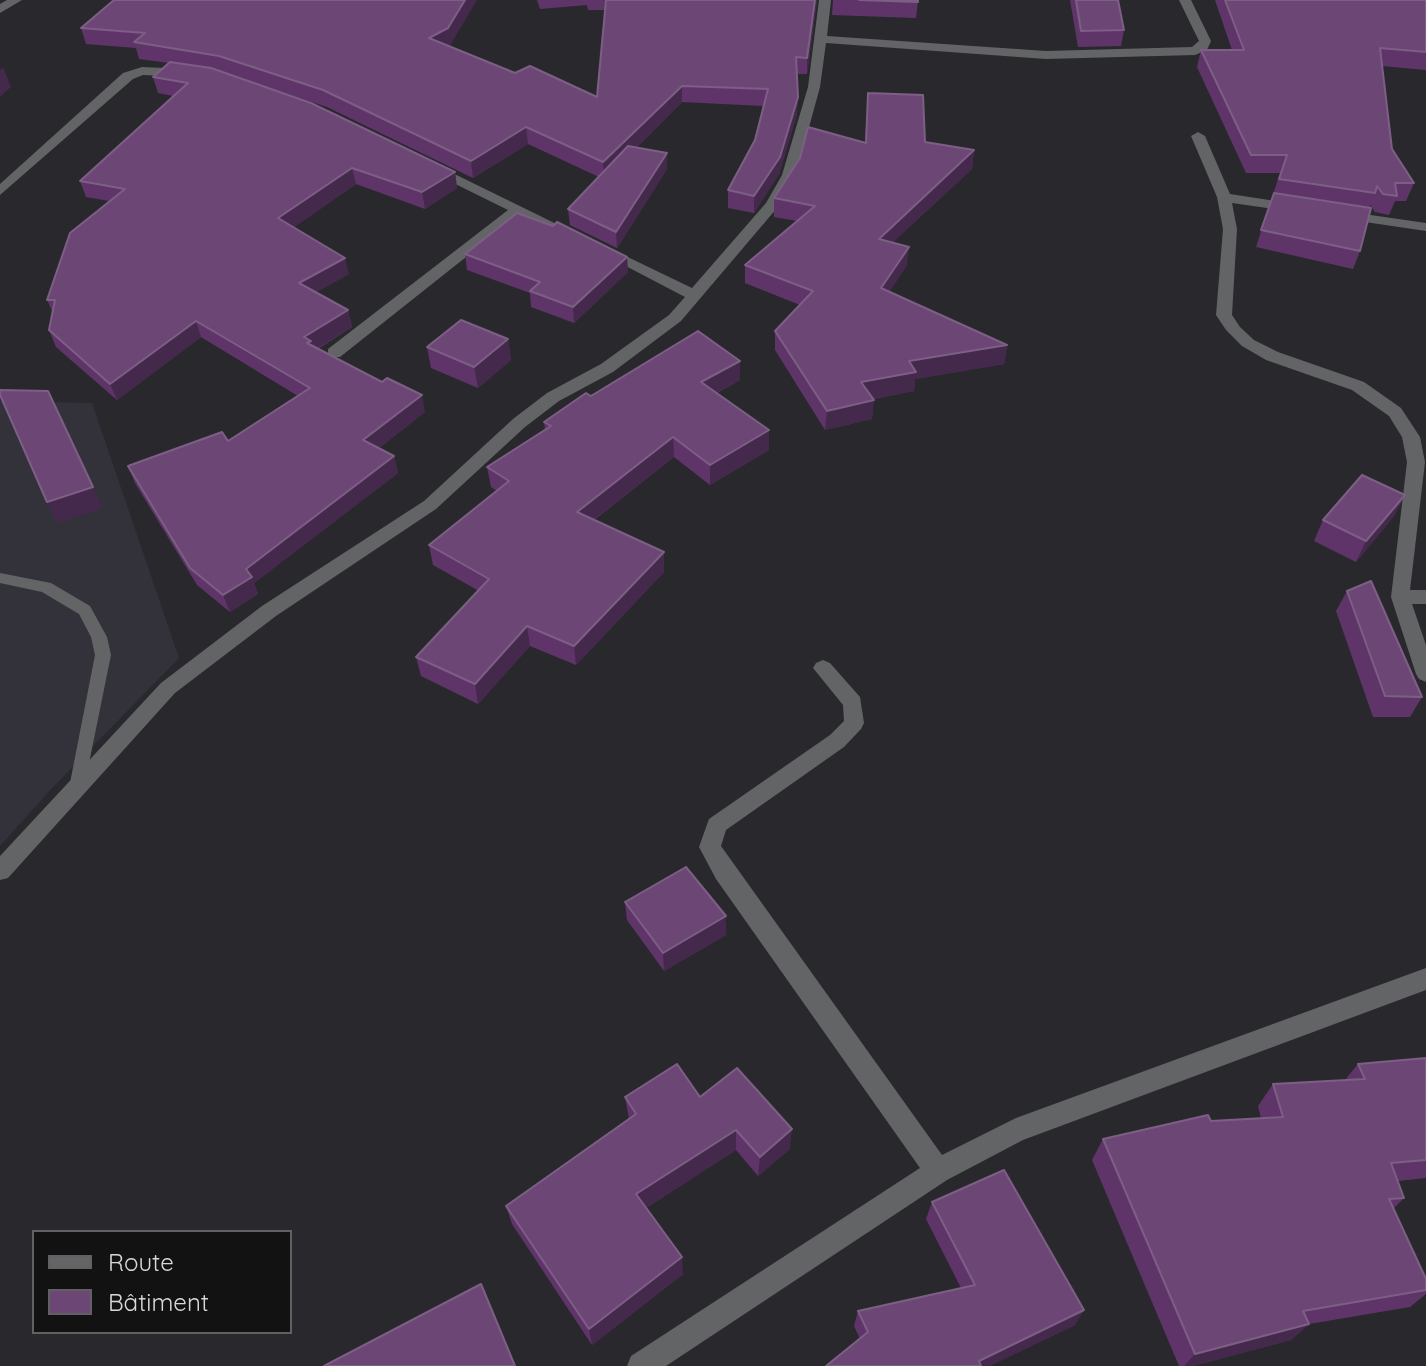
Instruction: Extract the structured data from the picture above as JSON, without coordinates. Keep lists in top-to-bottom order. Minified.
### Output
{"legend":["Route","Bâtiment"]}
